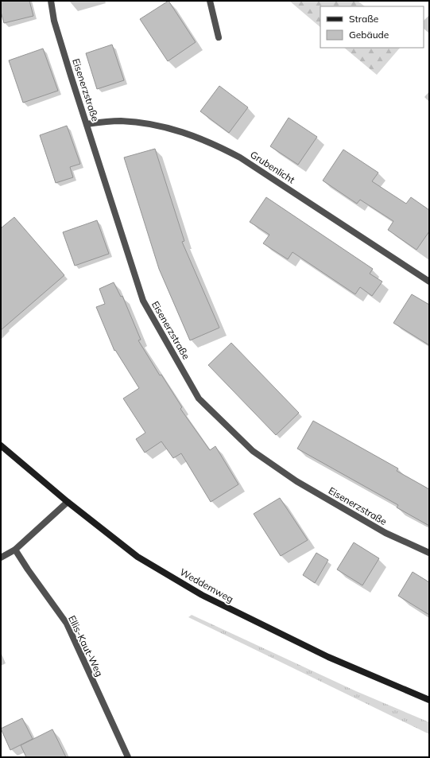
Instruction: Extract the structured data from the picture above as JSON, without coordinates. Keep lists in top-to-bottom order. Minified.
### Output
{"streets":{"main road":["Weddemweg"],"street":["Eisenerzstraße","Grubenlicht","Ellis-Kaut-Weg"]},"crossings":[["Eisenerzstraße","Grubenlicht"]],"legend":["Straße","Gebäude"]}
